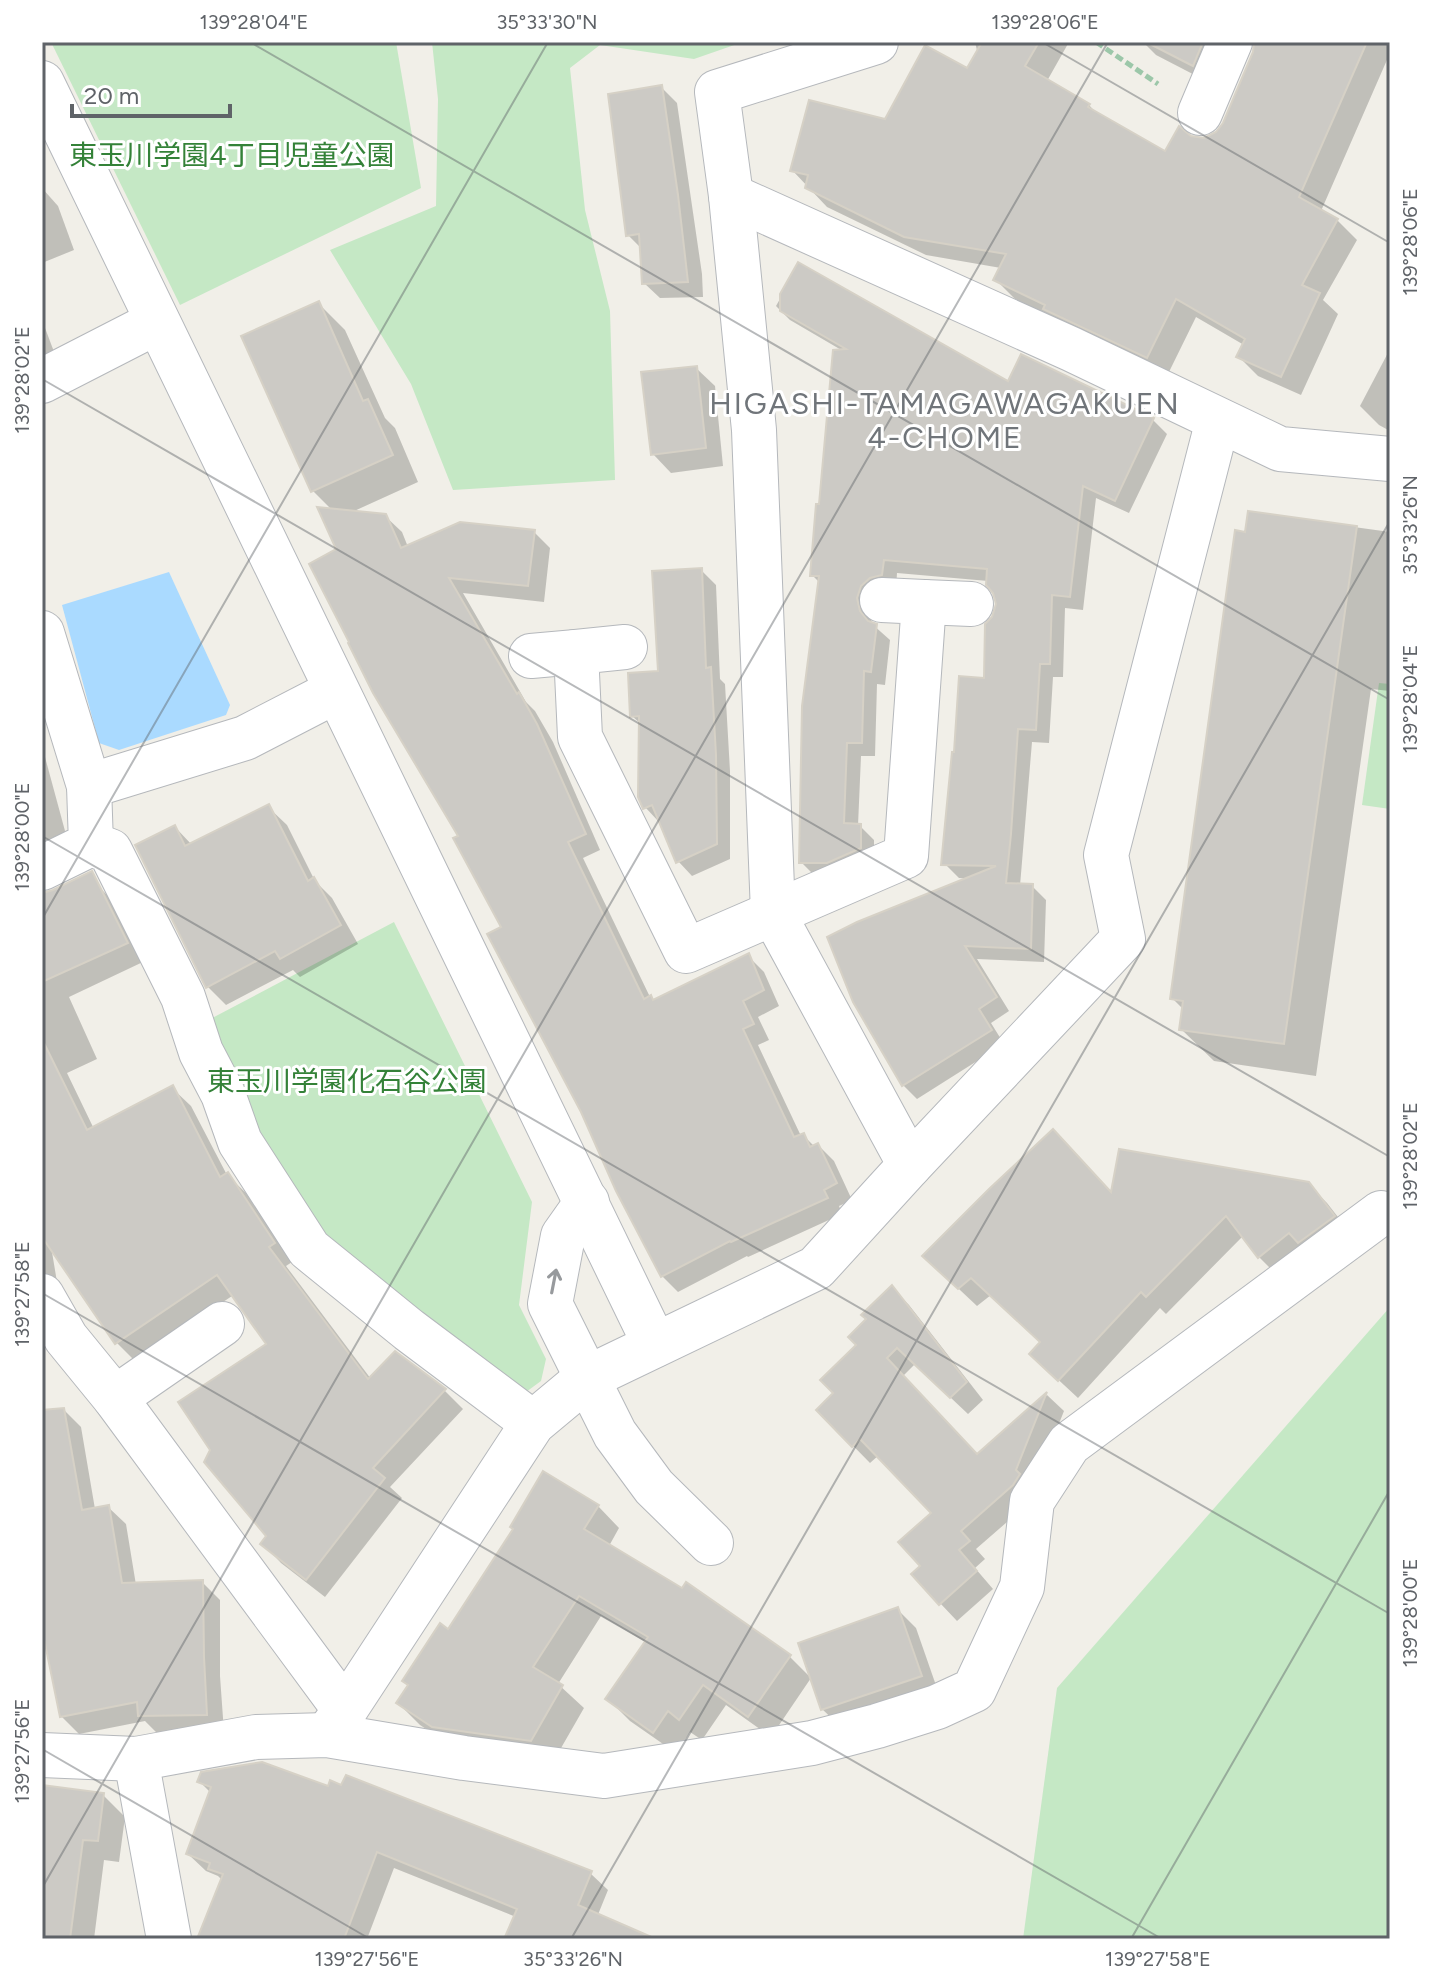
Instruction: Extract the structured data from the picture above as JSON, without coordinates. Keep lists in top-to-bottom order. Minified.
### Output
{"districts":["HIGASHI-TAMAGAWAGAKUEN 4-CHOME"],"parks":["東玉川学園4丁目児童公園","東玉川学園化石谷公園"],"scale_bar":"20 m","coordinates":["139°28'04\"E","35°33'30\"N","139°28'06\"E","139°28'02\"E","35°33'26\"N","139°28'00\"E","139°27'58\"E","139°27'56\"E"]}
